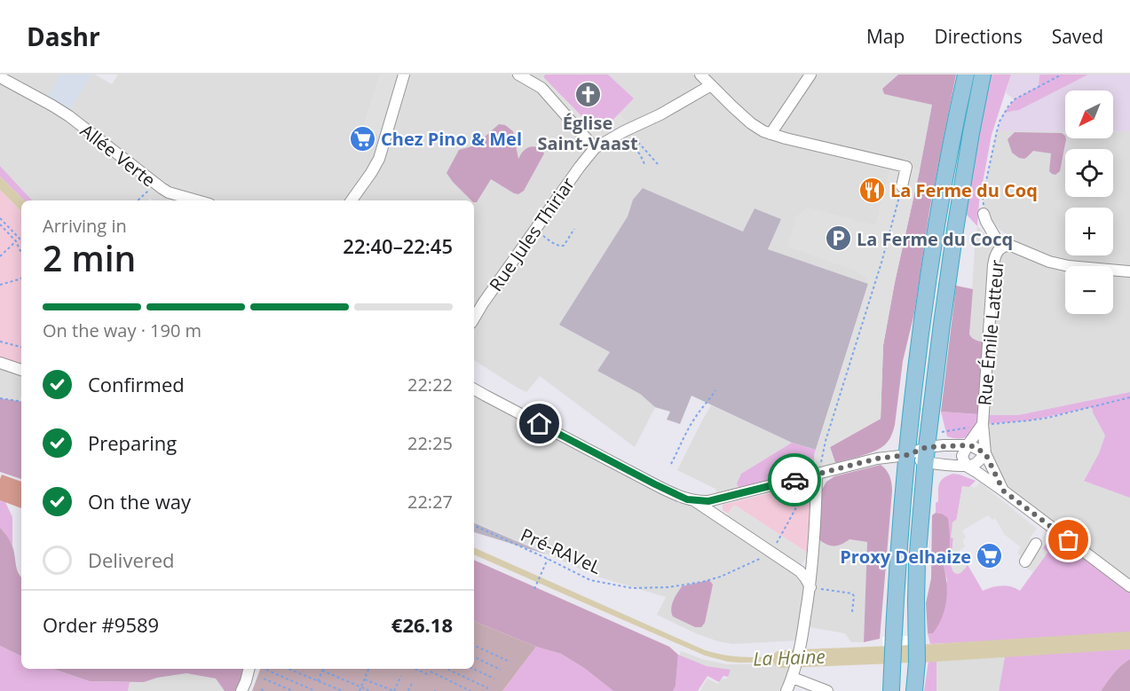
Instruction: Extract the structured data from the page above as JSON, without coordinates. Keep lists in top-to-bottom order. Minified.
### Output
{"streets":{"street":["Allée Verte","Rue Jules Thiriar","Rue Émile Latteur"],"path":["Pré-RAVeL"]},"water":["La Haine"],"places":{"church":["Église Saint-Vaast"],"supermarket":["Chez Pino & Mel","Proxy Delhaize"],"restaurant":["La Ferme du Coq"],"parking":["La Ferme du Cocq"]},"north":"bottom left","page":{"header":"Dashr","nav":["Map","Directions","Saved"],"map_buttons":["+","−"],"heading":["2 min","Arriving in","22:40–22:45"],"panel":["Order #9589","€26.18"],"bar":"On the way · 190 m","list":[["Confirmed","22:22"],["Preparing","22:25"],["On the way","22:27"],"Delivered"]}}
